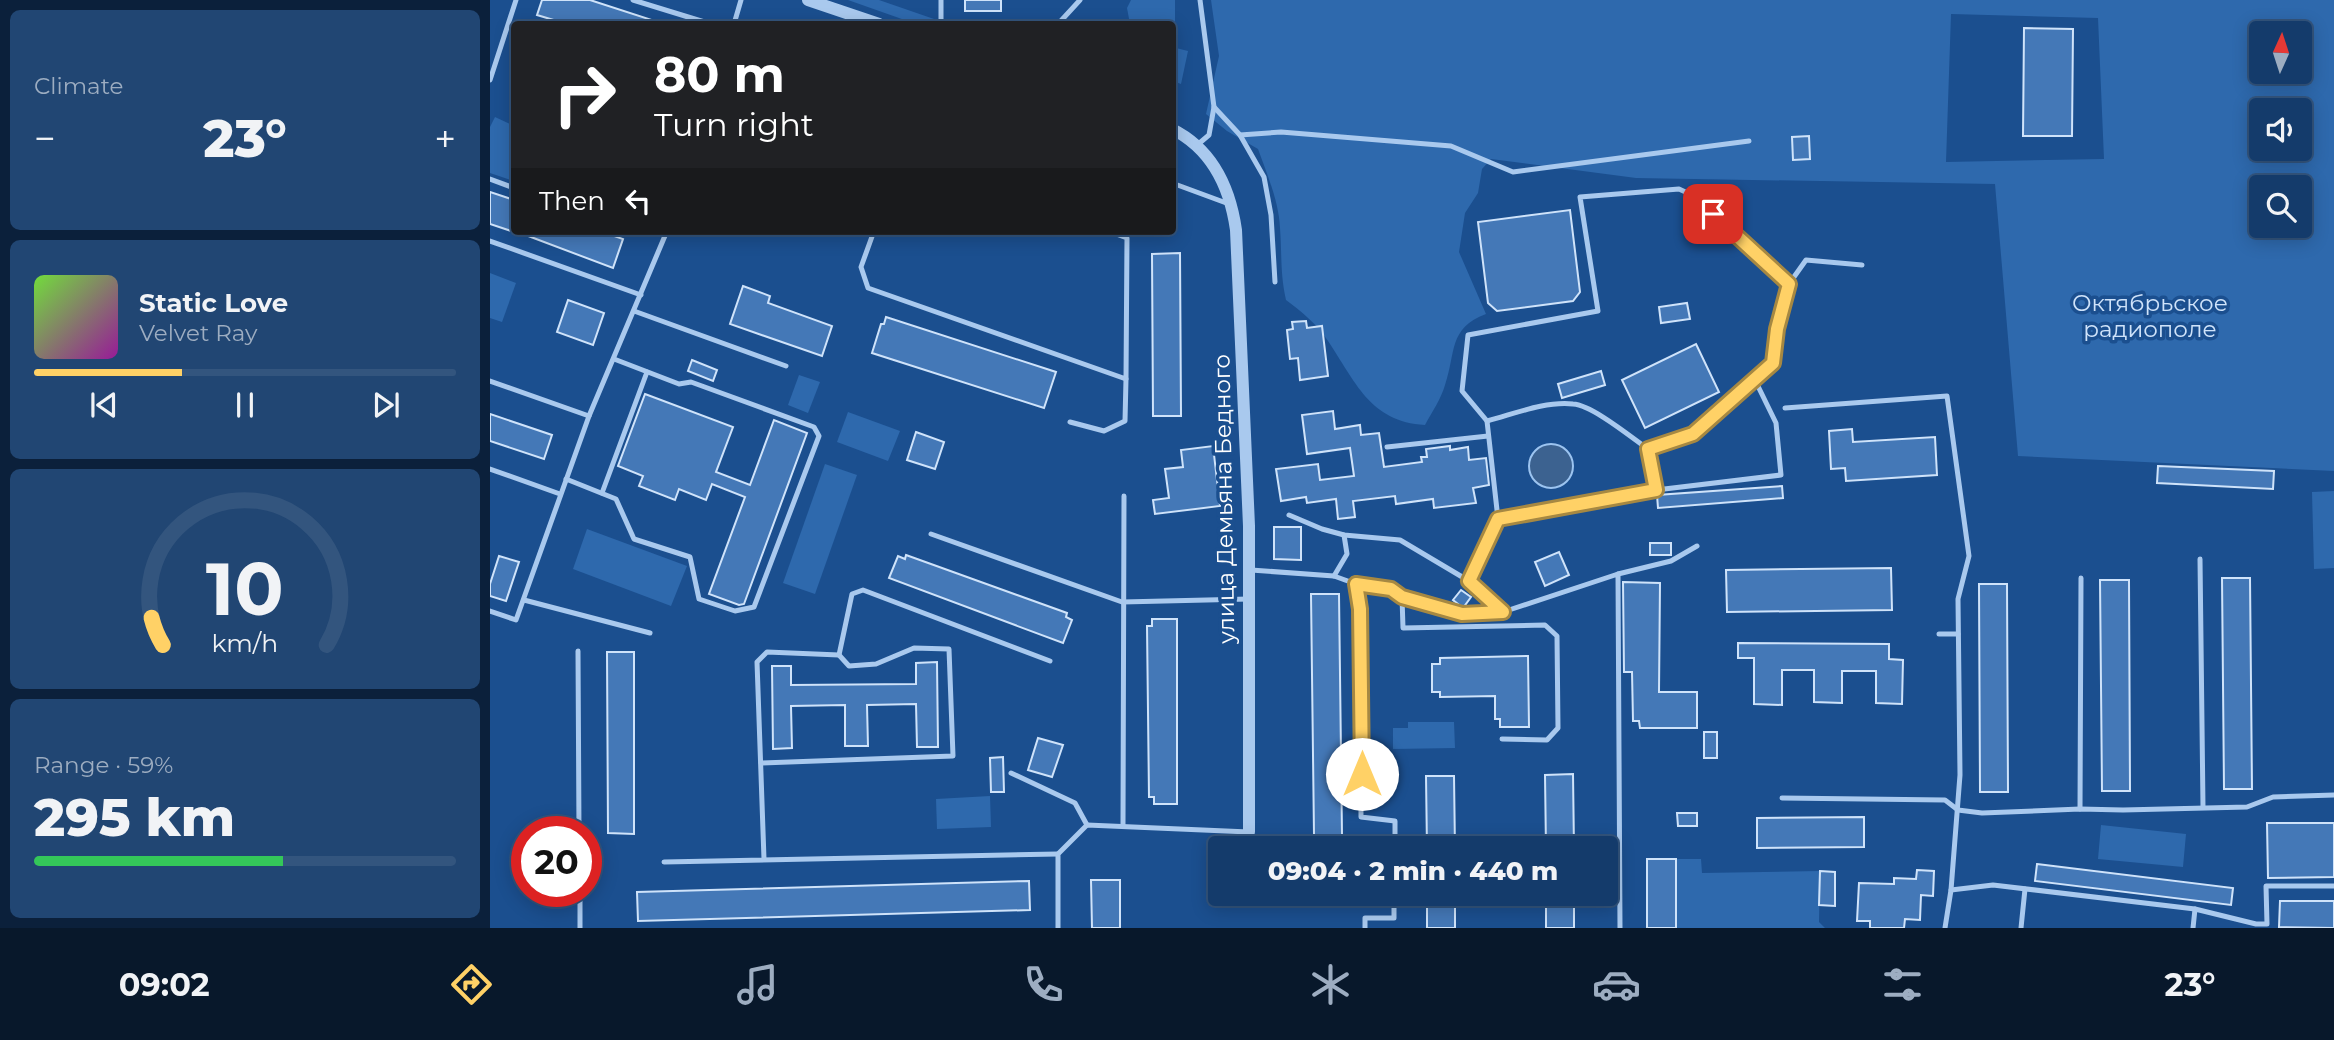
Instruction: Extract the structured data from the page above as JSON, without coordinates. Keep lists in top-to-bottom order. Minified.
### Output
{"streets":{"street":["улица Демьяна Бедного"]},"parks":["Октябрьское радиополе"],"north":"top","page":{"tile":["Climate",["Range · 59%","295 km"]],"turn":["80 m","Turn right"],"heat":["−","23°","+"],"then":"Then","song":["Static Love","Velvet Ray"],"limit":"20","trip":"09:04 · 2 min · 440 m","tabs":["09:02","23°"],"gauge":["10","km/h"]}}
